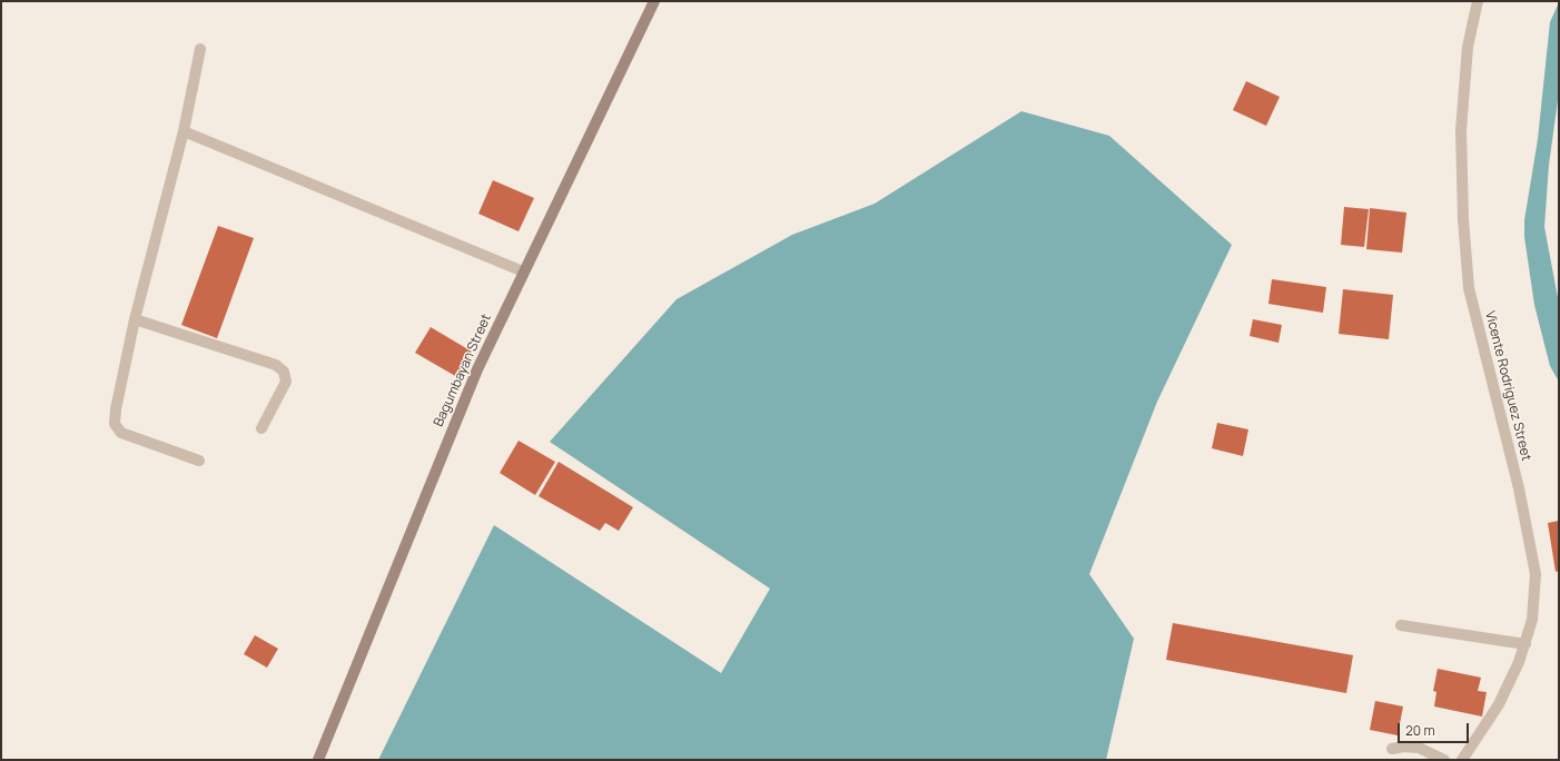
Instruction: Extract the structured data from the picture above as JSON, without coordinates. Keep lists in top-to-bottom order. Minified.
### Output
{"streets":{"main road":["Bagumbayan Street"],"street":["Vicente Rodriguez Street"]},"scale_bar":"20 m"}
